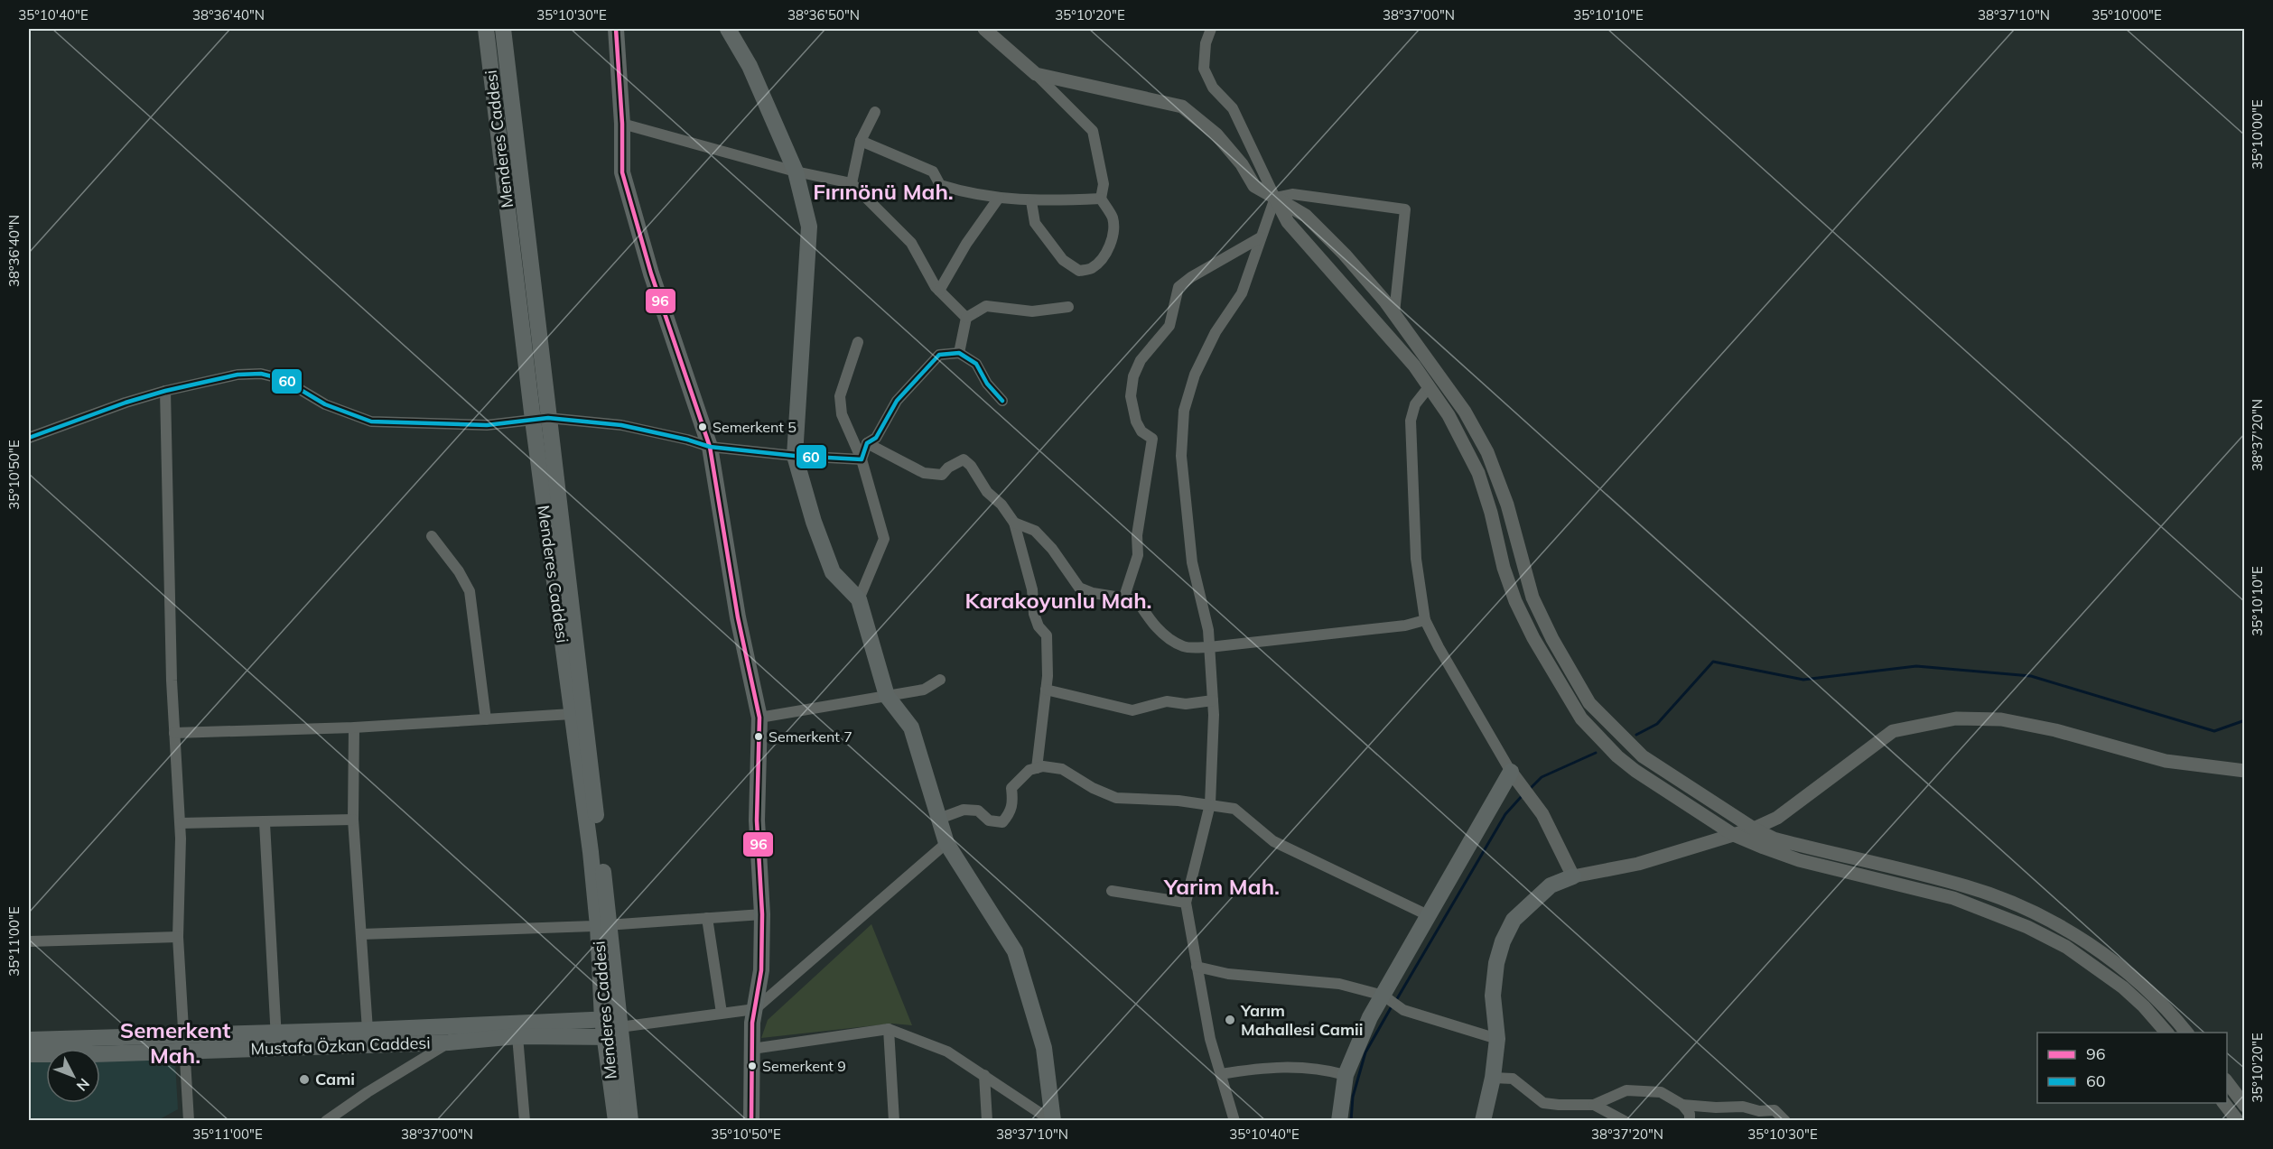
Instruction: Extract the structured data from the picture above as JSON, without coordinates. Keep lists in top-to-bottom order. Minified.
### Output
{"streets":{"main road":["Menderes Caddesi","Mustafa Özkan Caddesi"]},"crossings":[["Menderes Caddesi","Mustafa Özkan Caddesi"]],"districts":["Fırınönü Mah.","Karakoyunlu Mah.","Yarim Mah.","Semerkent Mah."],"places":["Semerkent 5","Semerkent 7","Yarım Mahallesi Camii","Semerkent 9","Cami"],"lines":["transit line 96","transit line 60"],"legend":["96","60"],"north":"bottom right","coordinates":["35°10'40\"E","38°36'40\"N","35°10'30\"E","38°36'50\"N","35°10'20\"E","38°37'00\"N","35°10'10\"E","38°37'10\"N","35°10'00\"E","38°37'20\"N","35°10'50\"E","35°11'00\"E"]}
